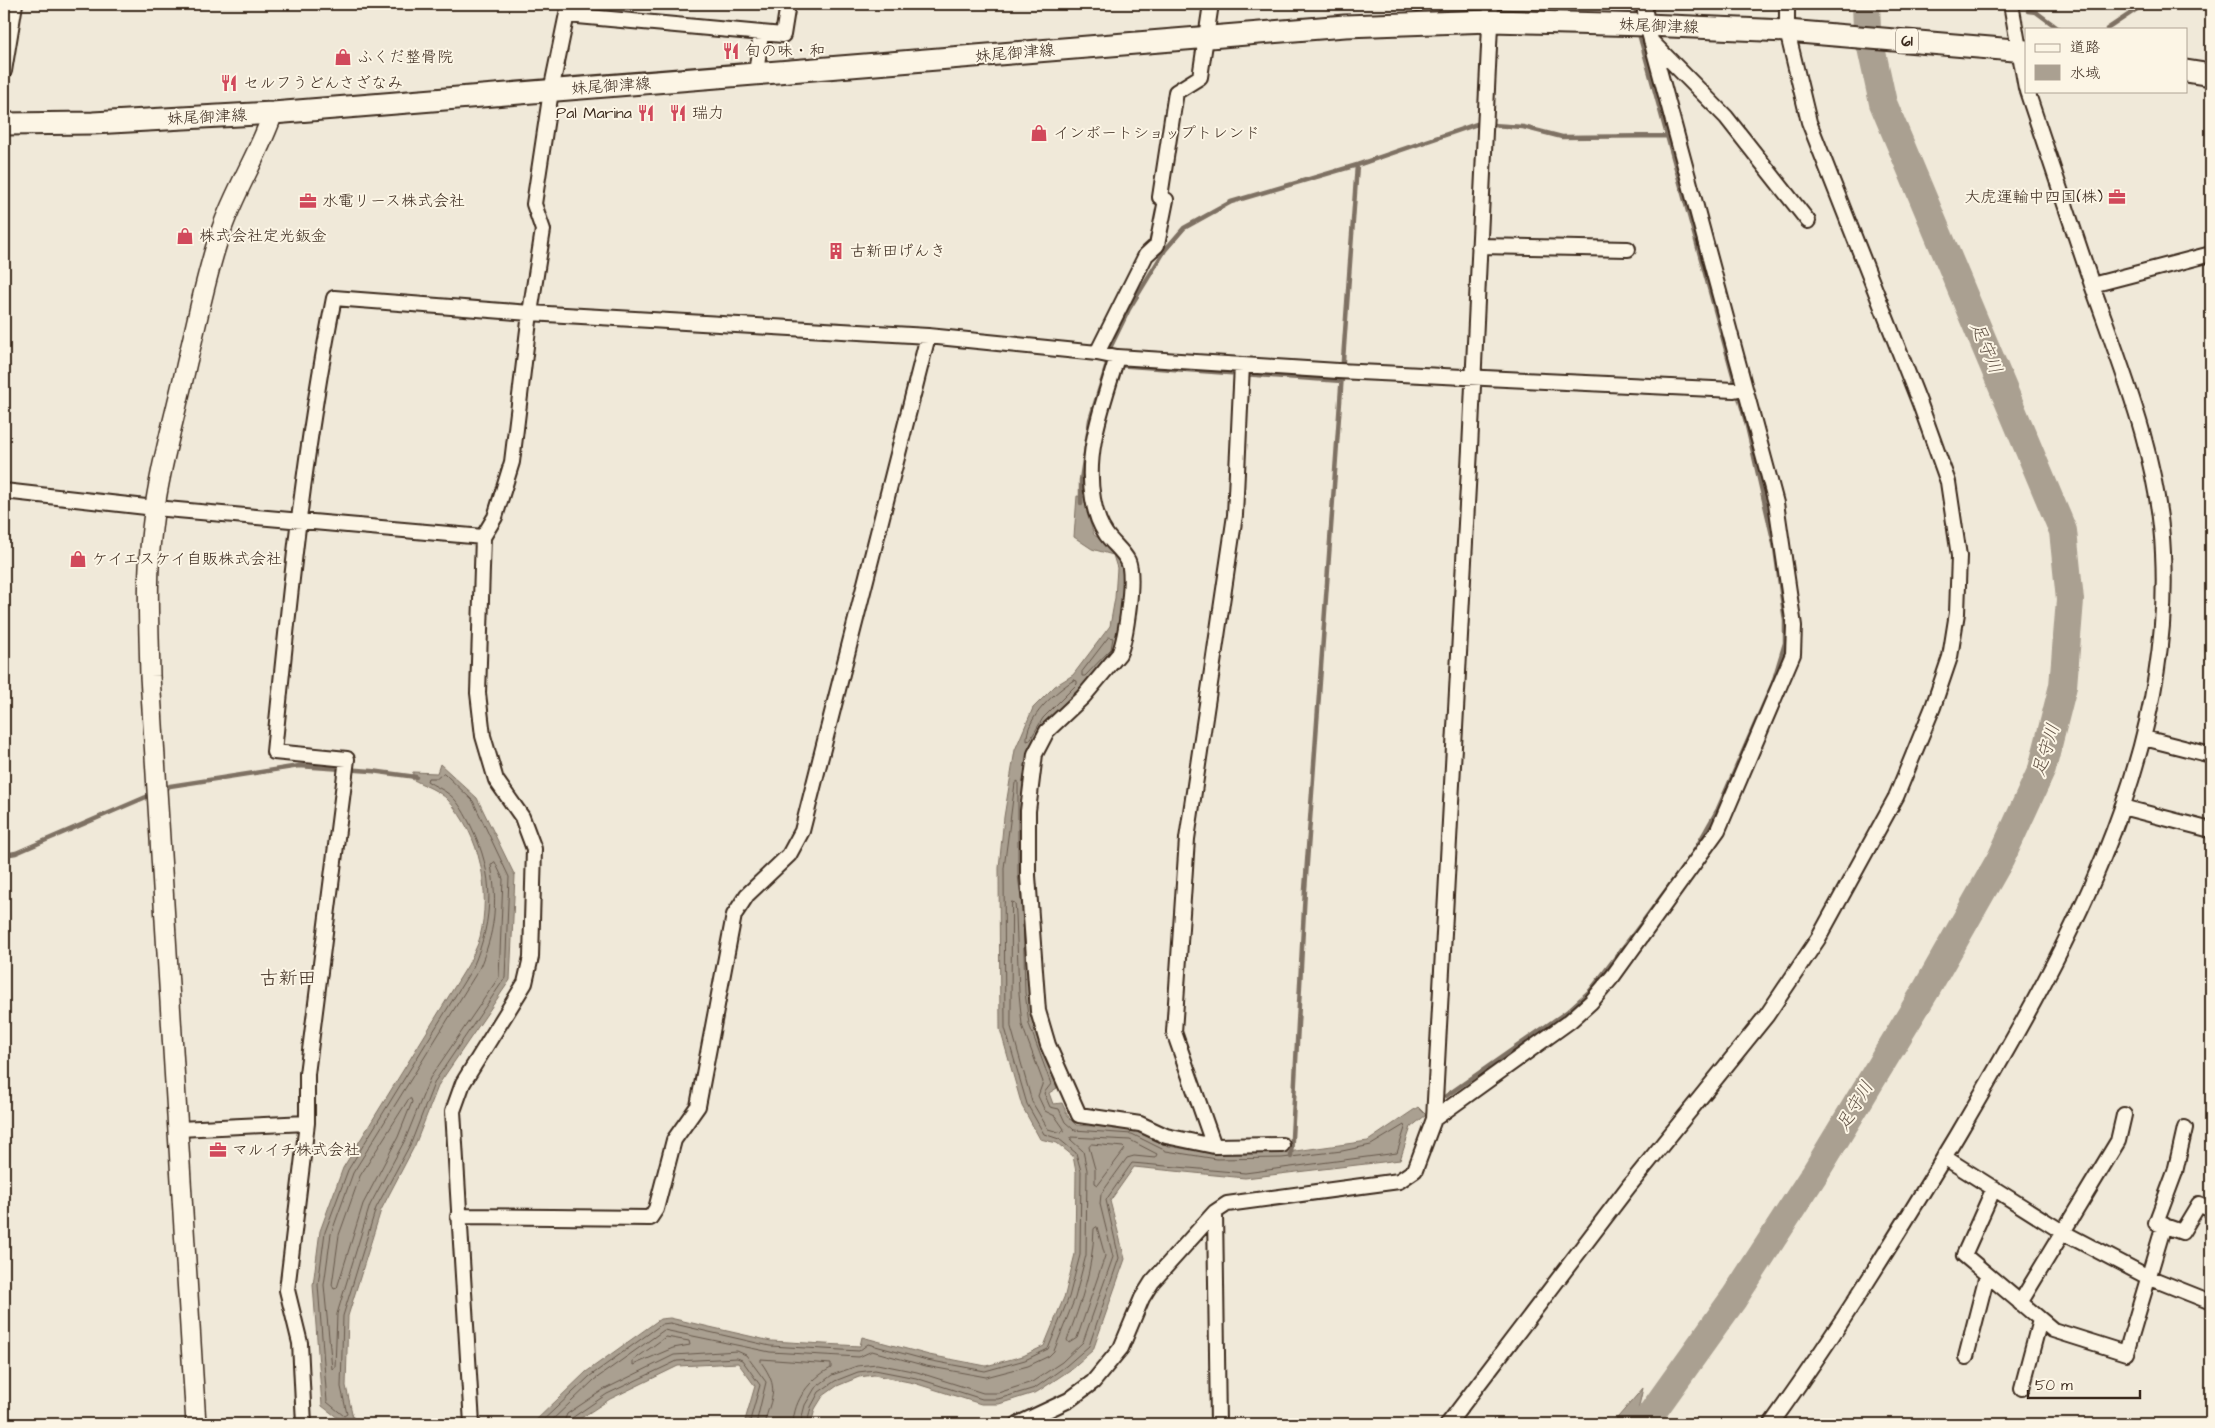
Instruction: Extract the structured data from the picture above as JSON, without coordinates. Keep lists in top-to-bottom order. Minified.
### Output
{"streets":{"main road":["妹尾御津線","61"]},"districts":["古新田"],"water":["足守川"],"places":{"restaurant":["旬の味・和","セルフうどんさざなみ","Pal Marina","瑞力"],"shop":["ふくだ整骨院","インポートショップトレンド","株式会社定光鈑金","ケイエスケイ自販株式会社"],"office":["大虎運輸中四国(株)","水電リース株式会社","マルイチ株式会社"],"building":["古新田げんき"]},"legend":["道路","水域"],"scale_bar":"50 m"}
